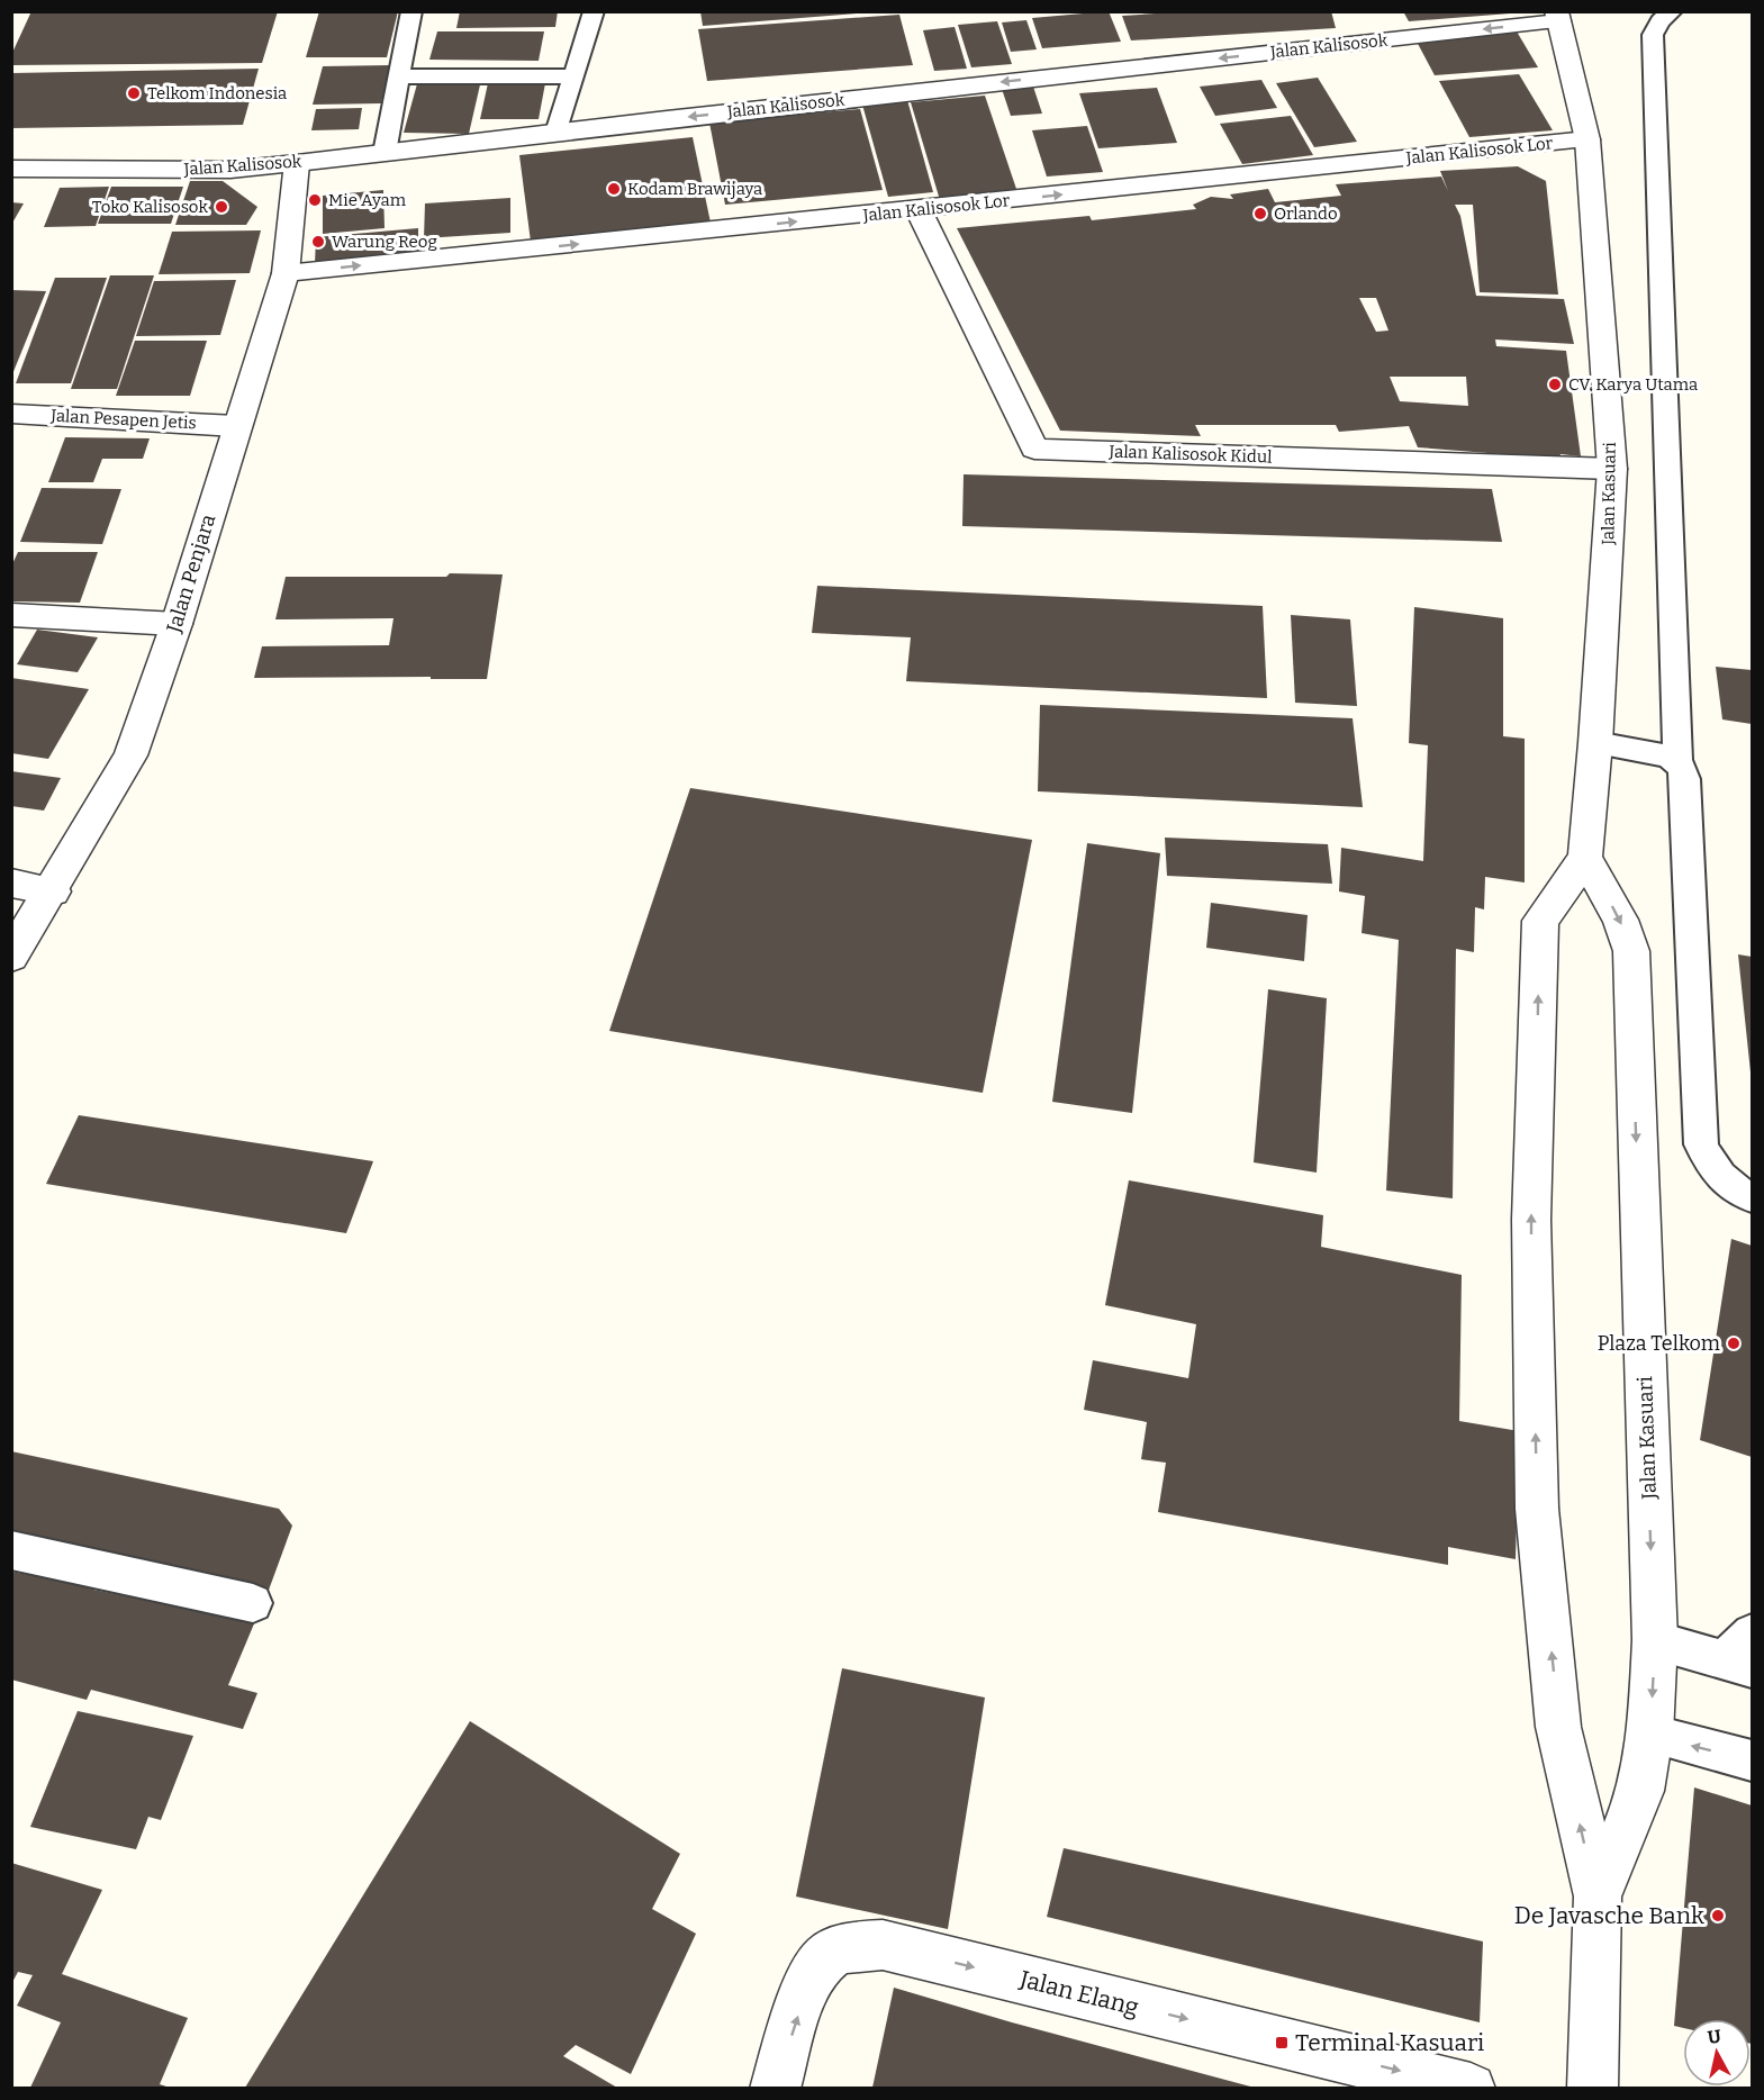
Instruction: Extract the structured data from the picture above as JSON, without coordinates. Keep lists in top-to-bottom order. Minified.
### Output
{"streets":{"street":["Jalan Kalisosok","Jalan Kalisosok Lor","Jalan Pesapen Jetis","Jalan Kalisosok Kidul","Jalan Kasuari","Jalan Penjara","Jalan Elang"]},"crossings":[["Jalan Kalisosok","Jalan Kasuari"],["Jalan Kalisosok","Jalan Penjara"],["Jalan Kalisosok Lor","Jalan Kalisosok Kidul"],["Jalan Kalisosok Lor","Jalan Kasuari"],["Jalan Kalisosok Lor","Jalan Penjara"],["Jalan Pesapen Jetis","Jalan Penjara"],["Jalan Kalisosok Kidul","Jalan Kasuari"]],"one_way":["Jalan Kalisosok","Jalan Kalisosok Lor","Jalan Elang"],"places":{"other":["Telkom Indonesia","Kodam Brawijaya","Mie Ayam","Toko Kalisosok","Orlando","Warung Reog","CV. Karya Utama","Plaza Telkom","De Javasche Bank"],"transit":["Terminal Kasuari"]},"north":"top"}
